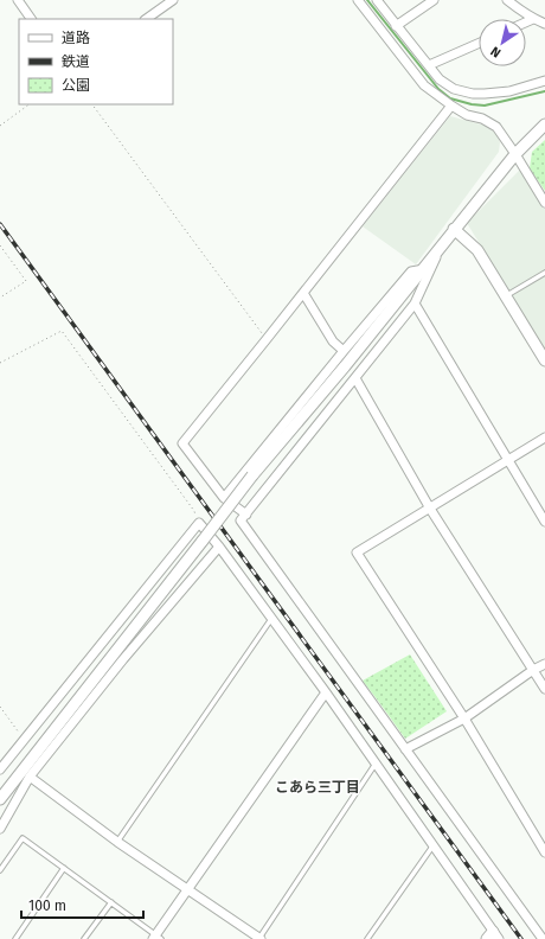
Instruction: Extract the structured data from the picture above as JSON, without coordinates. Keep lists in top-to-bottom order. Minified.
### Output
{"districts":["こあら三丁目"],"legend":["道路","鉄道","公園"],"scale_bar":"100 m","north":"bottom left"}
